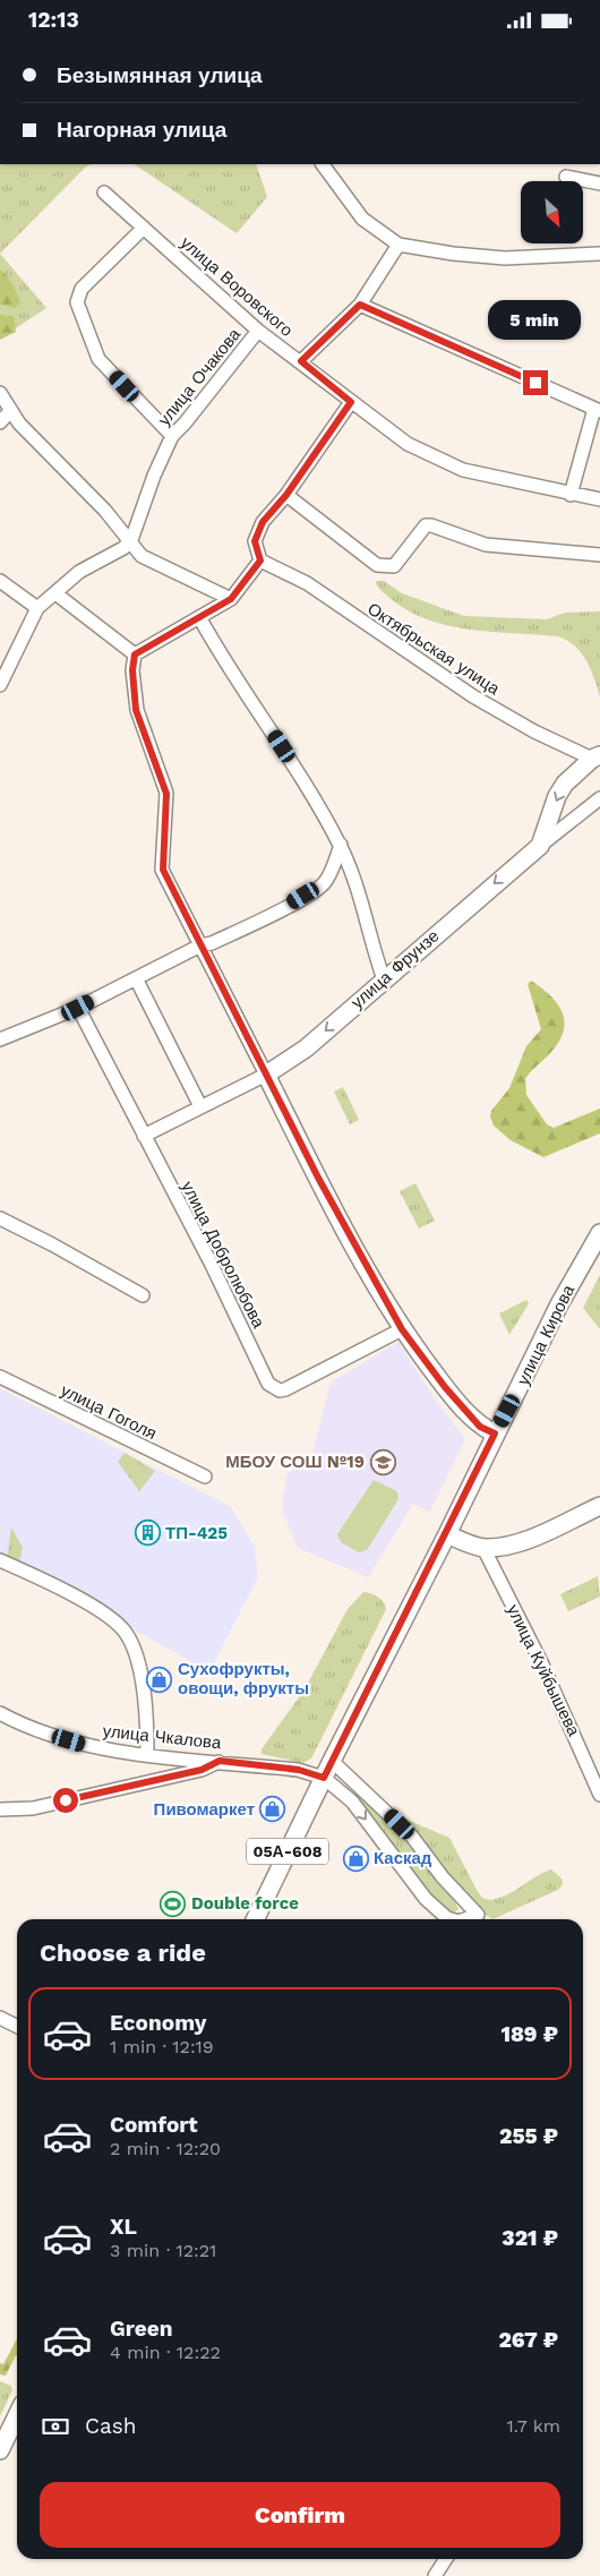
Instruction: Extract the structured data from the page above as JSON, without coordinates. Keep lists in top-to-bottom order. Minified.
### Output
{"streets":{"main road":["улица Фрунзе","улица Кирова","05А-608"],"street":["улица Воровского","улица Очакова","Октябрьская улица","улица Добролюбова","улица Гоголя","улица Куйбышева","улица Чкалова"]},"crossings":[["улица Воровского","улица Очакова"],["улица Фрунзе","улица Добролюбова"],["улица Кирова","улица Чкалова"]],"one_way":["улица Фрунзе"],"places":{"school or university":["МБОУ СОШ №19"],"building":["ТП-425"],"shop":["Сухофрукты, овощи, фрукты","Пивомаркет","Каскад"],"sports":["Double force"]},"north":"bottom right","page":{"status":"12:13","banner":["Безымянная улица","Нагорная улица"],"bubble":"5 min","heading":"Choose a ride","list":[{"name":"Economy","note":"1 min · 12:19","value":"189 ₽"},{"name":"Comfort","note":"2 min · 12:20","value":"255 ₽"},{"name":"XL","note":"3 min · 12:21","value":"321 ₽"},{"name":"Green","note":"4 min · 12:22","value":"267 ₽"}],"pay":["Cash","1.7 km"],"buttons":"Confirm"}}
